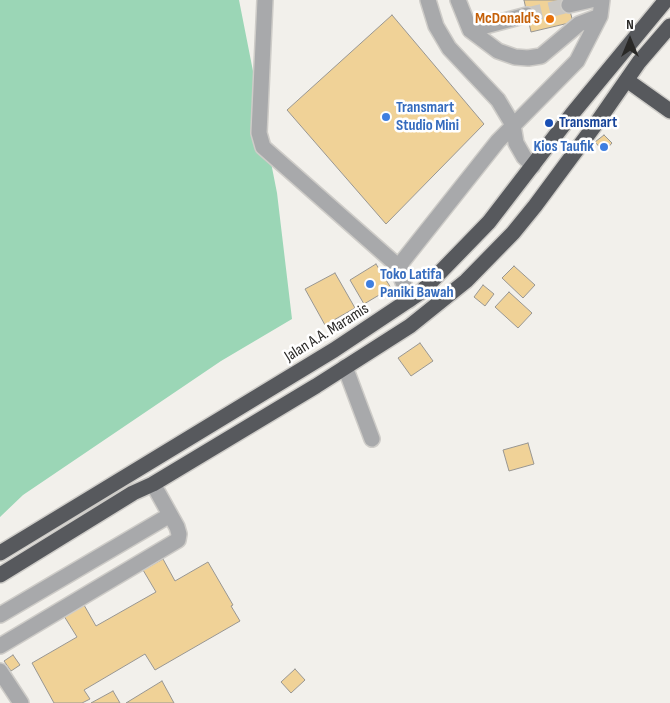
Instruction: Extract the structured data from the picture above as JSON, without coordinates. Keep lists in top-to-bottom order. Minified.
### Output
{"streets":{"highway":["Jalan A.A. Maramis"]},"places":["McDonald's","Transmart Studio Mini","Transmart","Kios Taufik","Toko Latifa Paniki Bawah"],"north":"top"}
